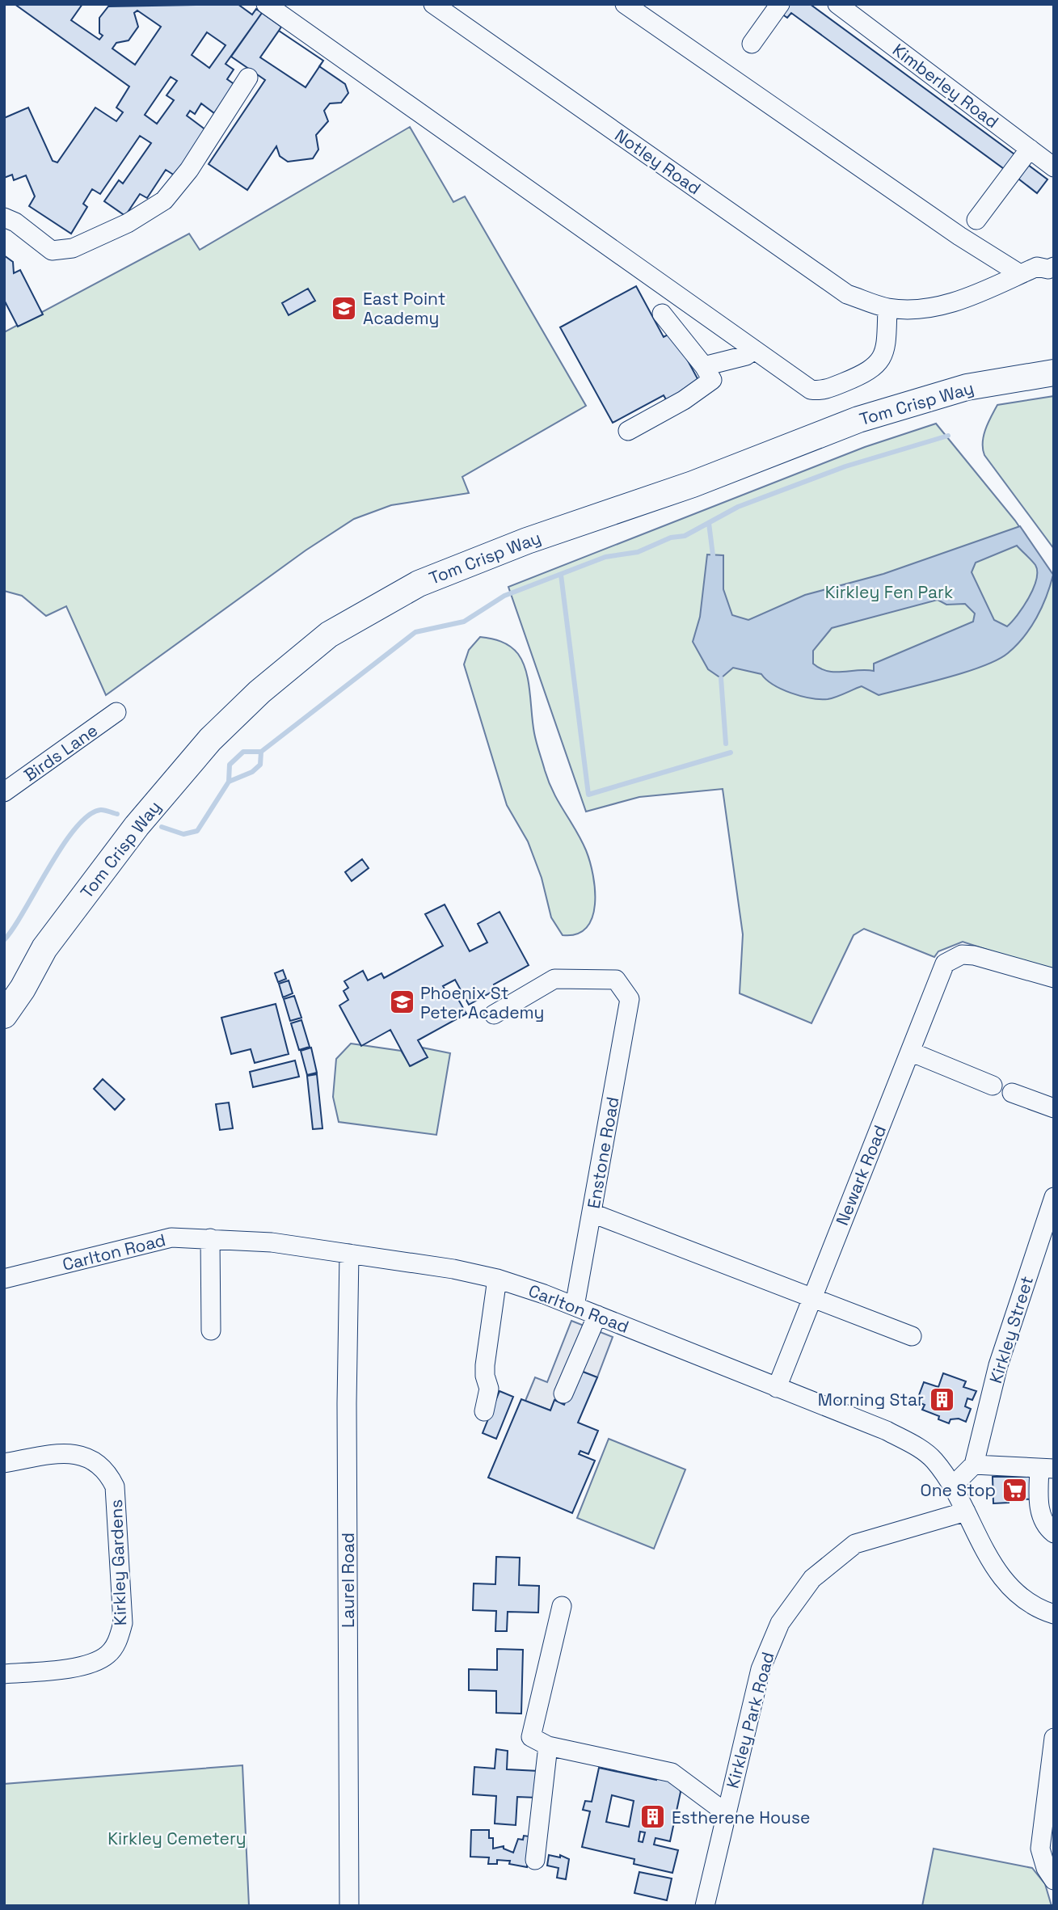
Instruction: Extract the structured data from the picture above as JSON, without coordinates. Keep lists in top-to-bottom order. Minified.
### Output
{"streets":{"highway":["Tom Crisp Way"],"street":["Kimberley Road","Notley Road","Birds Lane","Enstone Road","Newark Road","Carlton Road","Kirkley Street","Kirkley Gardens","Laurel Road","Kirkley Park Road"]},"crossings":[["Enstone Road","Carlton Road"],["Newark Road","Carlton Road"],["Carlton Road","Laurel Road"],["Carlton Road","Kirkley Park Road"]],"parks":["Kirkley Fen Park","Kirkley Cemetery"],"places":{"school or university":["East Point Academy","Phoenix St Peter Academy"],"building":["Morning Star","Estherene House"],"supermarket":["One Stop"]}}
